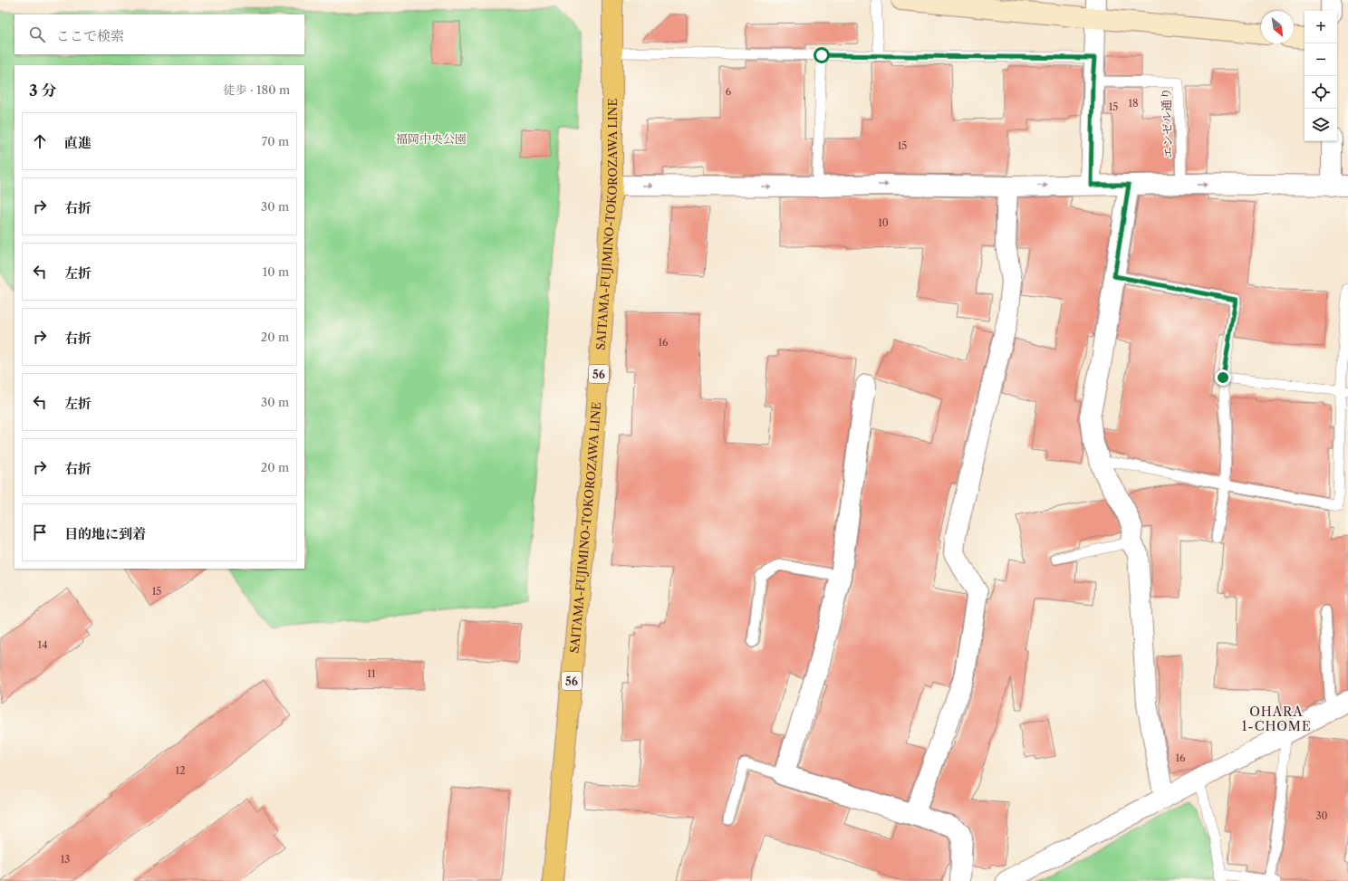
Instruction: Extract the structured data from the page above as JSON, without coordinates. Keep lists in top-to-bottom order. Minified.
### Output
{"streets":{"main road":["SAITAMA-FUJIMINO-TOKOROZAWA LINE","56"],"lane":["エンゼル通り"]},"districts":["OHARA 1-CHOME"],"parks":["福岡中央公園"],"house_numbers":["6","18","15","15","10","16","15","14","11","16","12","30","13"],"north":"bottom right","page":{"map_buttons":["+","−"],"search":"ここで検索","heading":["3 分","徒歩 · 180 m"],"list":[["直進","70 m"],["右折","30 m"],["左折","10 m"],["右折","20 m"],["左折","30 m"],["右折","20 m"],"目的地に到着"]}}
